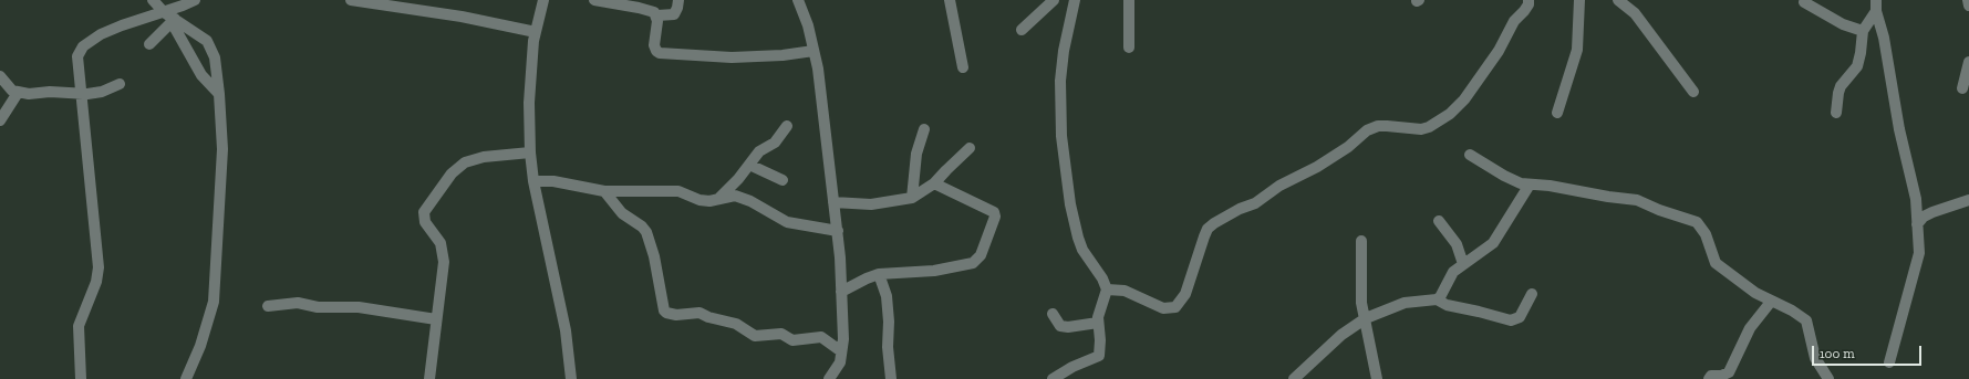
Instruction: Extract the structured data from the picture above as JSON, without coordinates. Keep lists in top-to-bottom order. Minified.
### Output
{"scale_bar":"100 m"}
